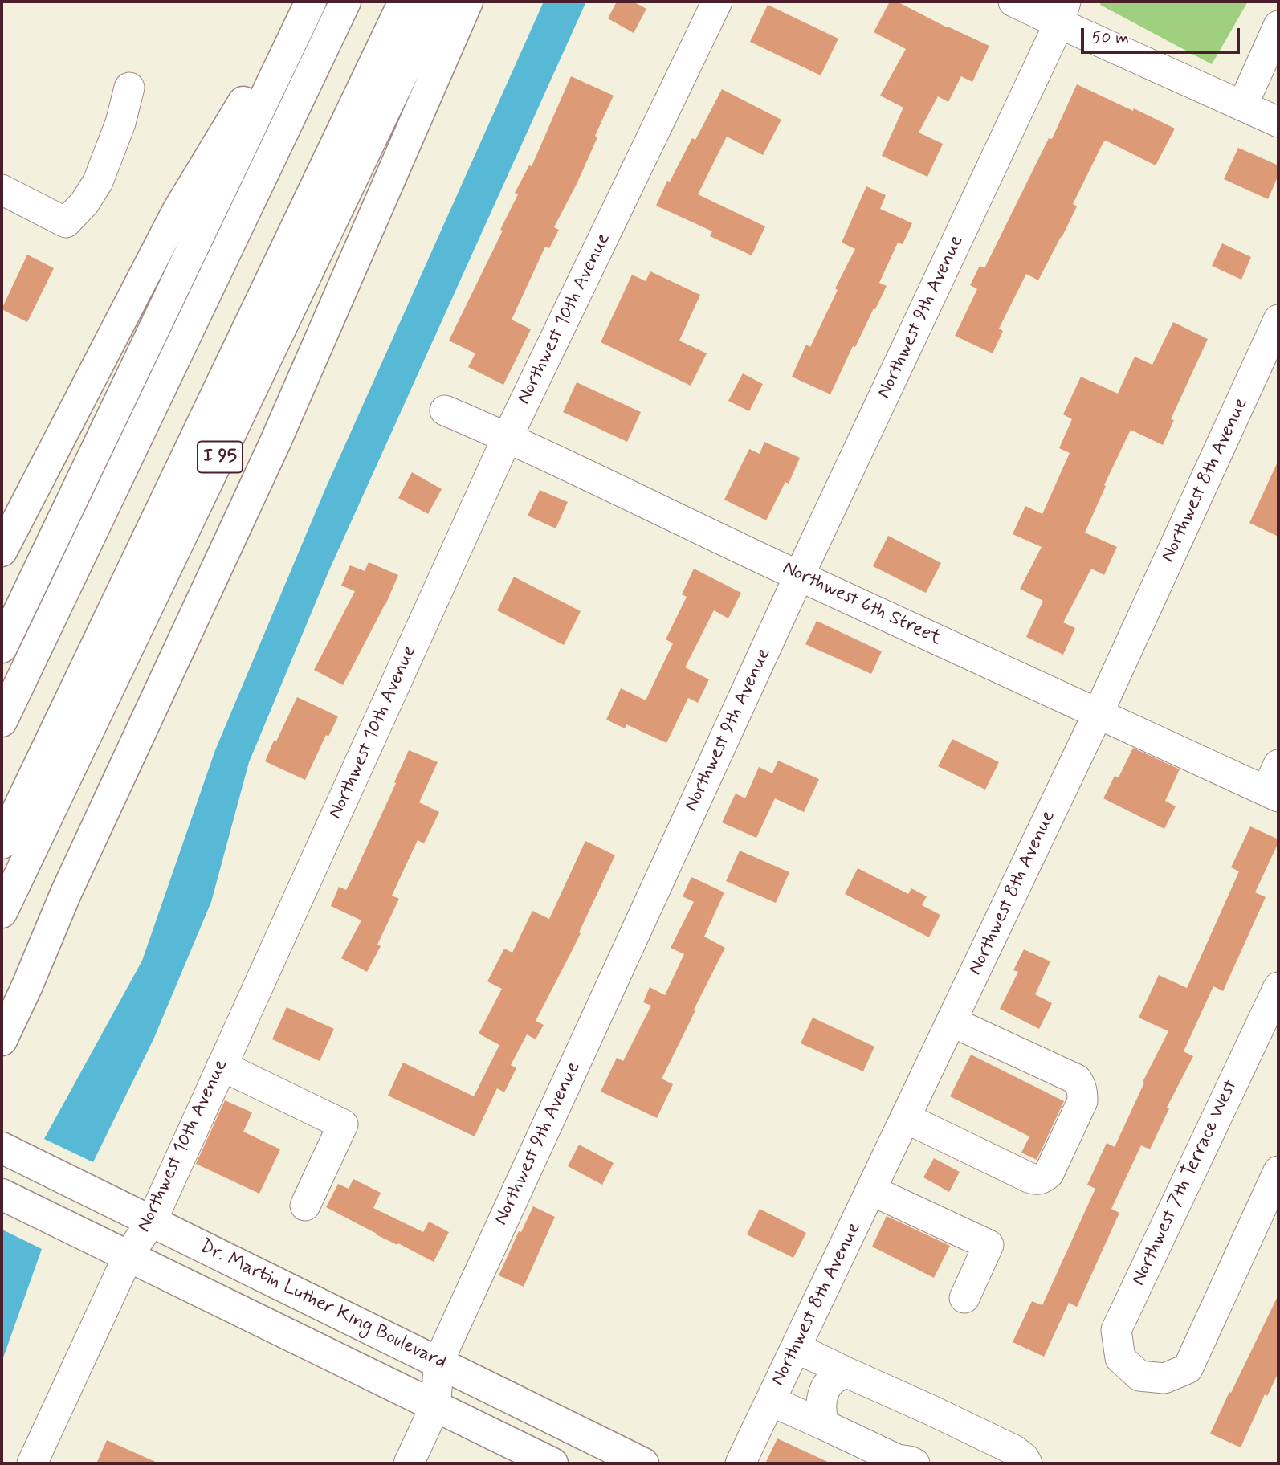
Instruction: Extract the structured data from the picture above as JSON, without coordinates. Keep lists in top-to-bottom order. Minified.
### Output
{"streets":{"main road":["I 95","Dr. Martin Luther King Boulevard"],"street":["Northwest 9th Avenue","Northwest 10th Avenue","Northwest 8th Avenue","Northwest 6th Street","Northwest 7th Terrace West"]},"crossings":[["Northwest 9th Avenue","Northwest 6th Street"],["Northwest 9th Avenue","Dr. Martin Luther King Boulevard"],["Northwest 10th Avenue","Northwest 6th Street"],["Northwest 10th Avenue","Dr. Martin Luther King Boulevard"],["Northwest 8th Avenue","Northwest 6th Street"]],"scale_bar":"50 m"}
